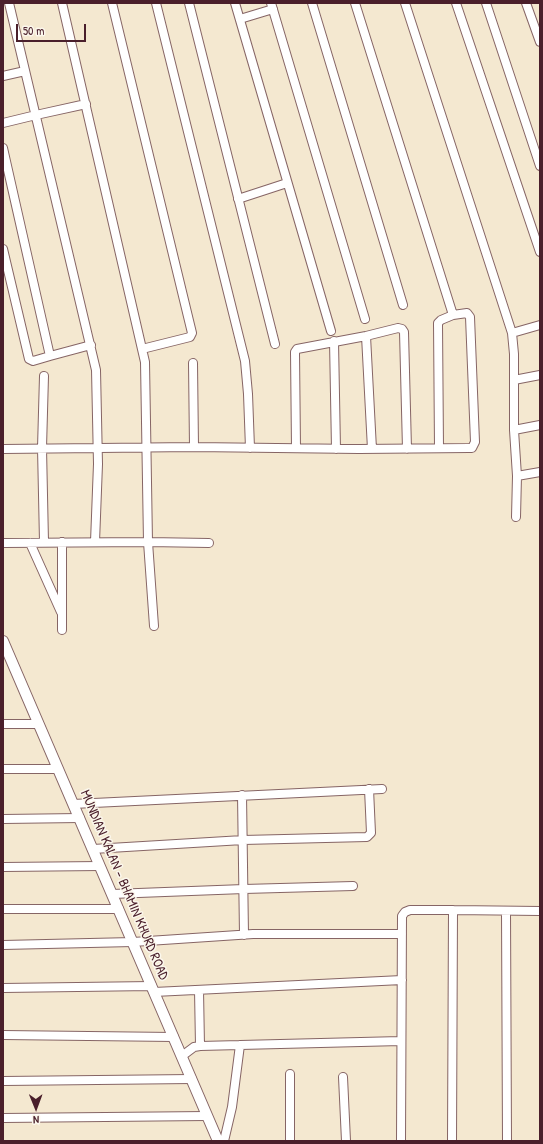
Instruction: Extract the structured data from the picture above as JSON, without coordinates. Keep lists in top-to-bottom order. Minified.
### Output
{"streets":{"street":["MUNDIAN KALAN - BHAMIN KHURD ROAD"]},"scale_bar":"50 m","north":"bottom"}
